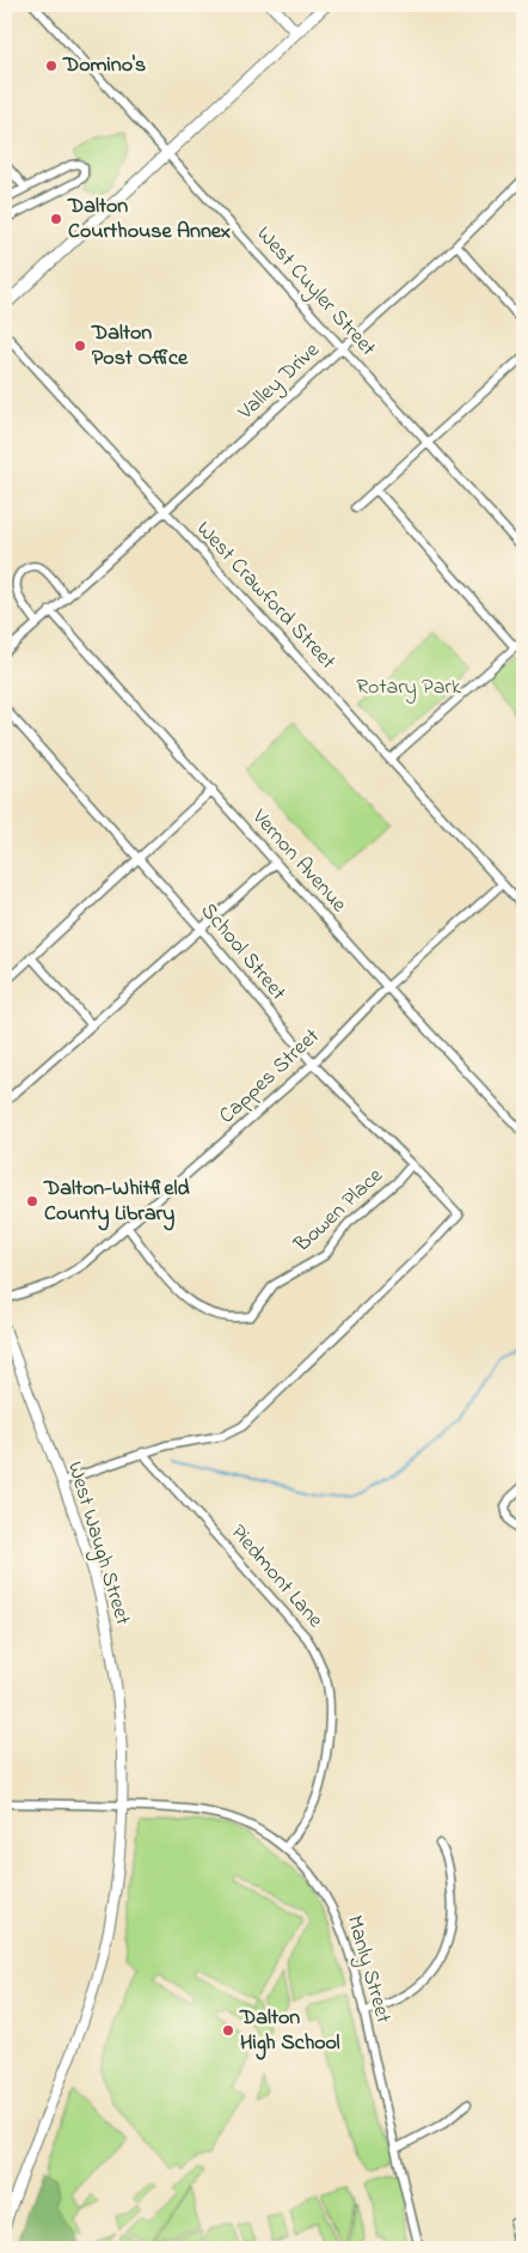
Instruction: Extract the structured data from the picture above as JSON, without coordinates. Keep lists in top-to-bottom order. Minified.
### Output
{"streets":{"street":["West Cuyler Street","Valley Drive","West Crawford Street","Vernon Avenue","School Street","Cappes Street","Bowen Place","West Waugh Street","Piedmont Lane","Manly Street"]},"crossings":[["West Cuyler Street","Valley Drive"],["Valley Drive","West Crawford Street"],["Valley Drive","Vernon Avenue"],["West Crawford Street","Cappes Street"],["Vernon Avenue","Cappes Street"],["School Street","Cappes Street"],["School Street","Bowen Place"],["School Street","Piedmont Lane"],["Cappes Street","Bowen Place"],["West Waugh Street","Manly Street"],["Piedmont Lane","Manly Street"]],"parks":["Rotary Park"],"places":["Domino's","Dalton Courthouse Annex","Dalton Post Office","Dalton-Whitfield County Library","Dalton High School"]}
